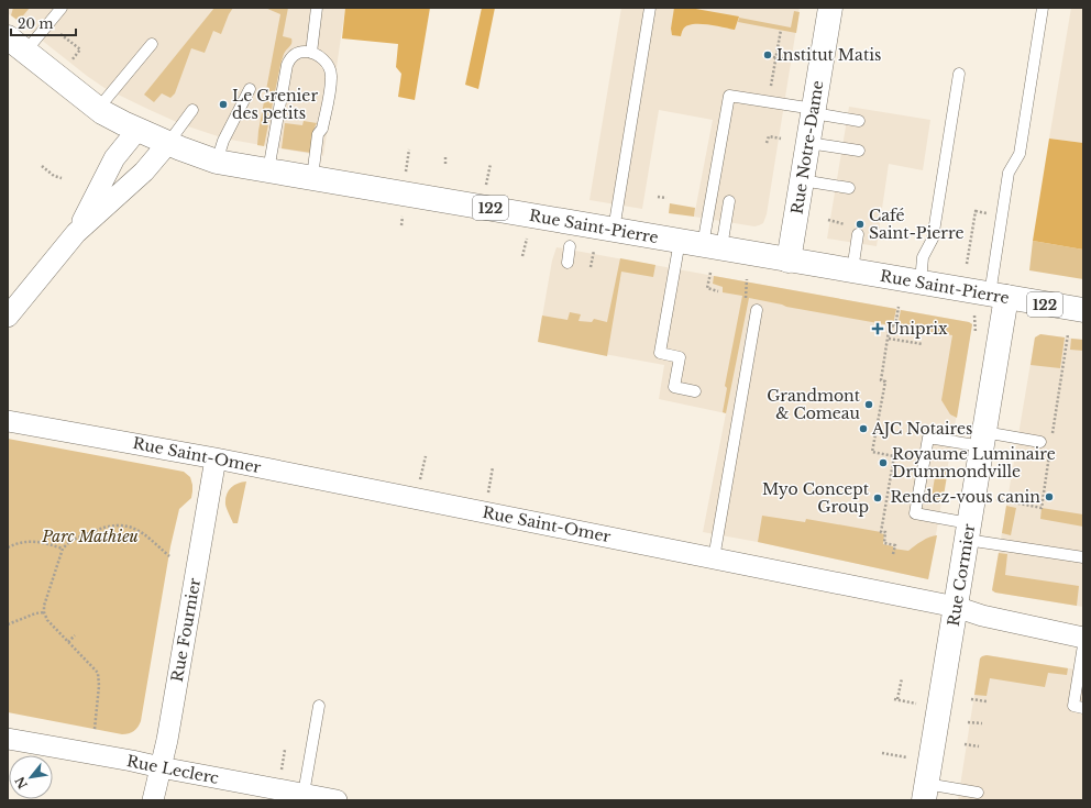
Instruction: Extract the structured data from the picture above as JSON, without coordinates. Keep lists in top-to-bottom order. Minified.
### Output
{"streets":{"main road":["Rue Notre-Dame","122","Rue Saint-Pierre","Rue Cormier"],"street":["Rue Saint-Omer","Rue Fournier","Rue Leclerc"]},"crossings":[["Rue Notre-Dame","Rue Saint-Pierre"],["Rue Saint-Pierre","Rue Cormier"],["Rue Saint-Omer","Rue Cormier"],["Rue Saint-Omer","Rue Fournier"],["Rue Fournier","Rue Leclerc"]],"parks":["Parc Mathieu"],"places":{"other":["Institut Matis","Le Grenier des petits","Café Saint-Pierre","Grandmont & Comeau","AJC Notaires","Royaume Luminaire Drummondville","Rendez-vous canin","Myo Concept Group"],"health":["Uniprix"]},"scale_bar":"20 m","north":"bottom left"}
